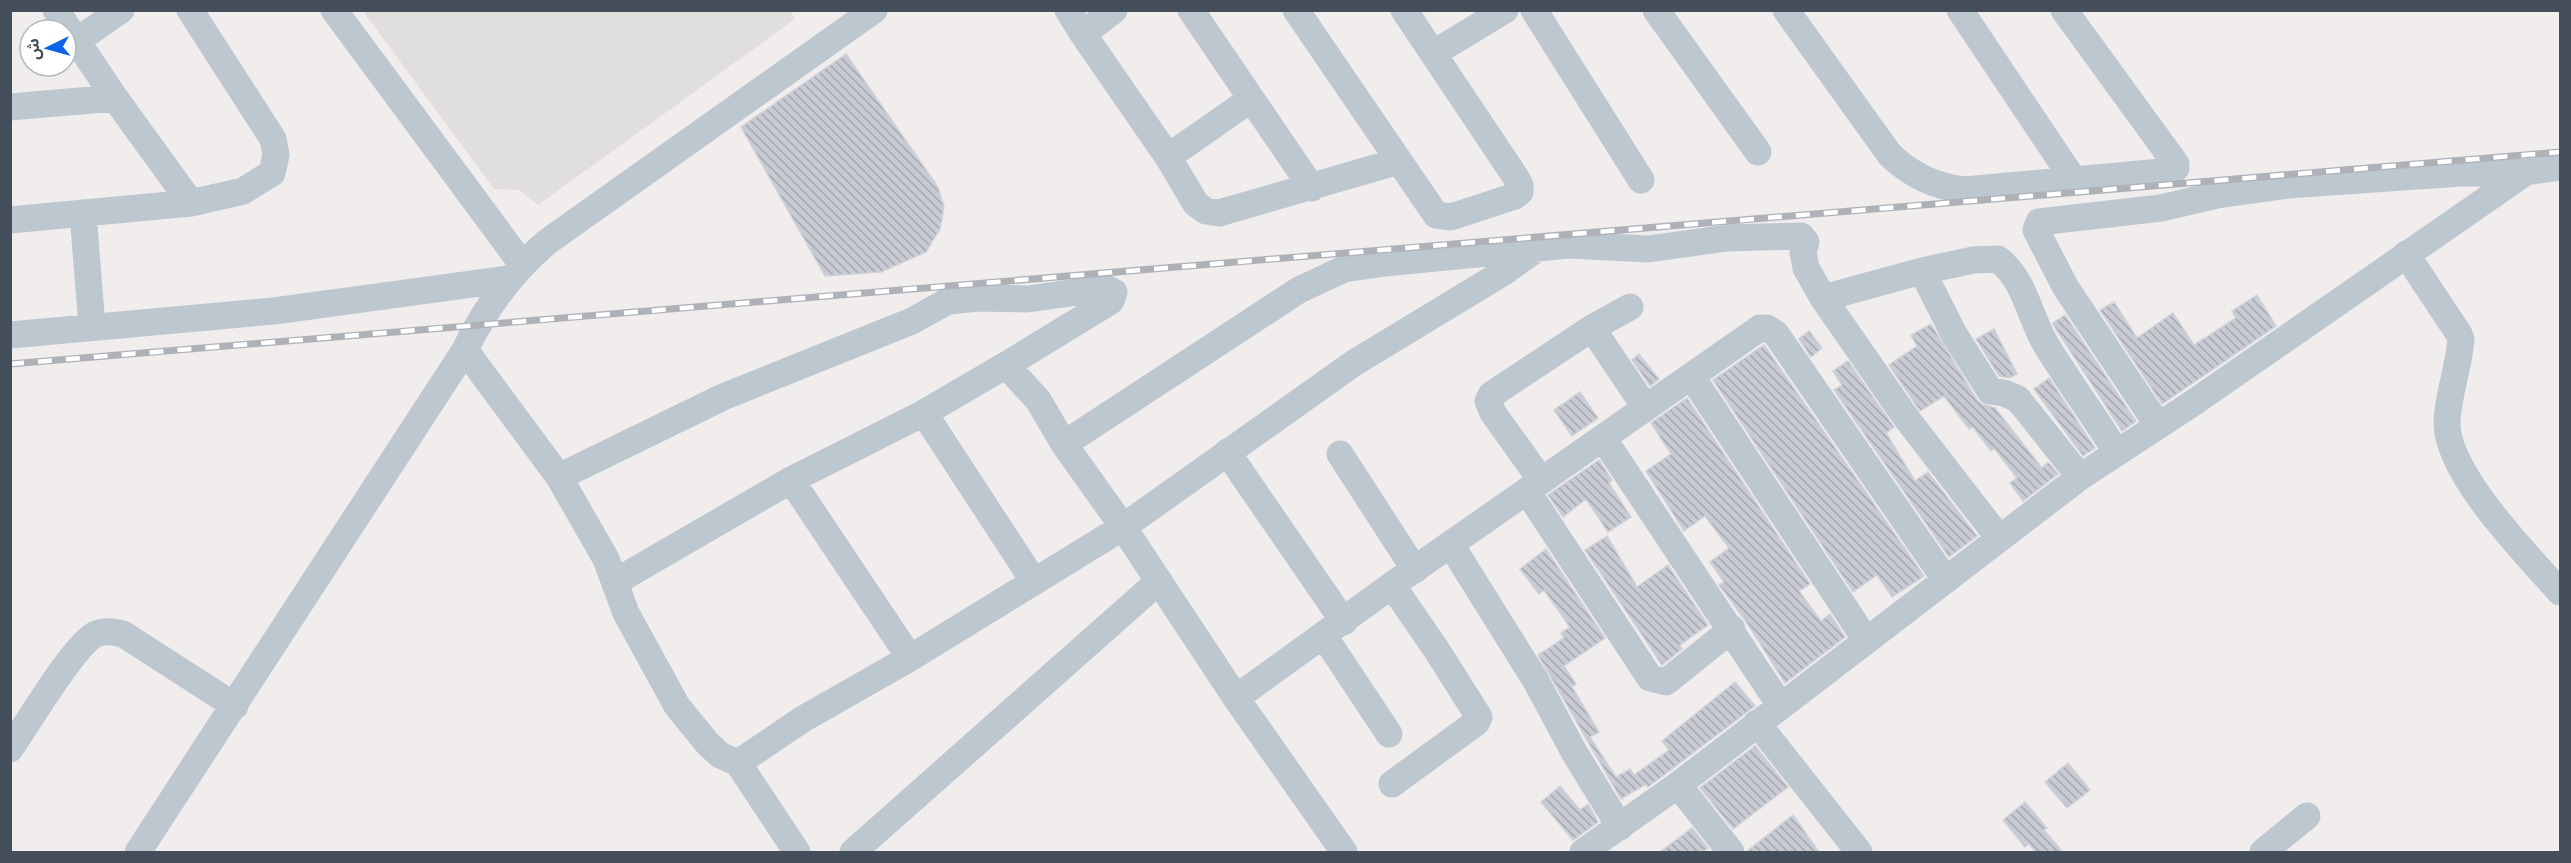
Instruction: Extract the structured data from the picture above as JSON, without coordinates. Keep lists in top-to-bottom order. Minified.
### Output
{"north":"left"}
